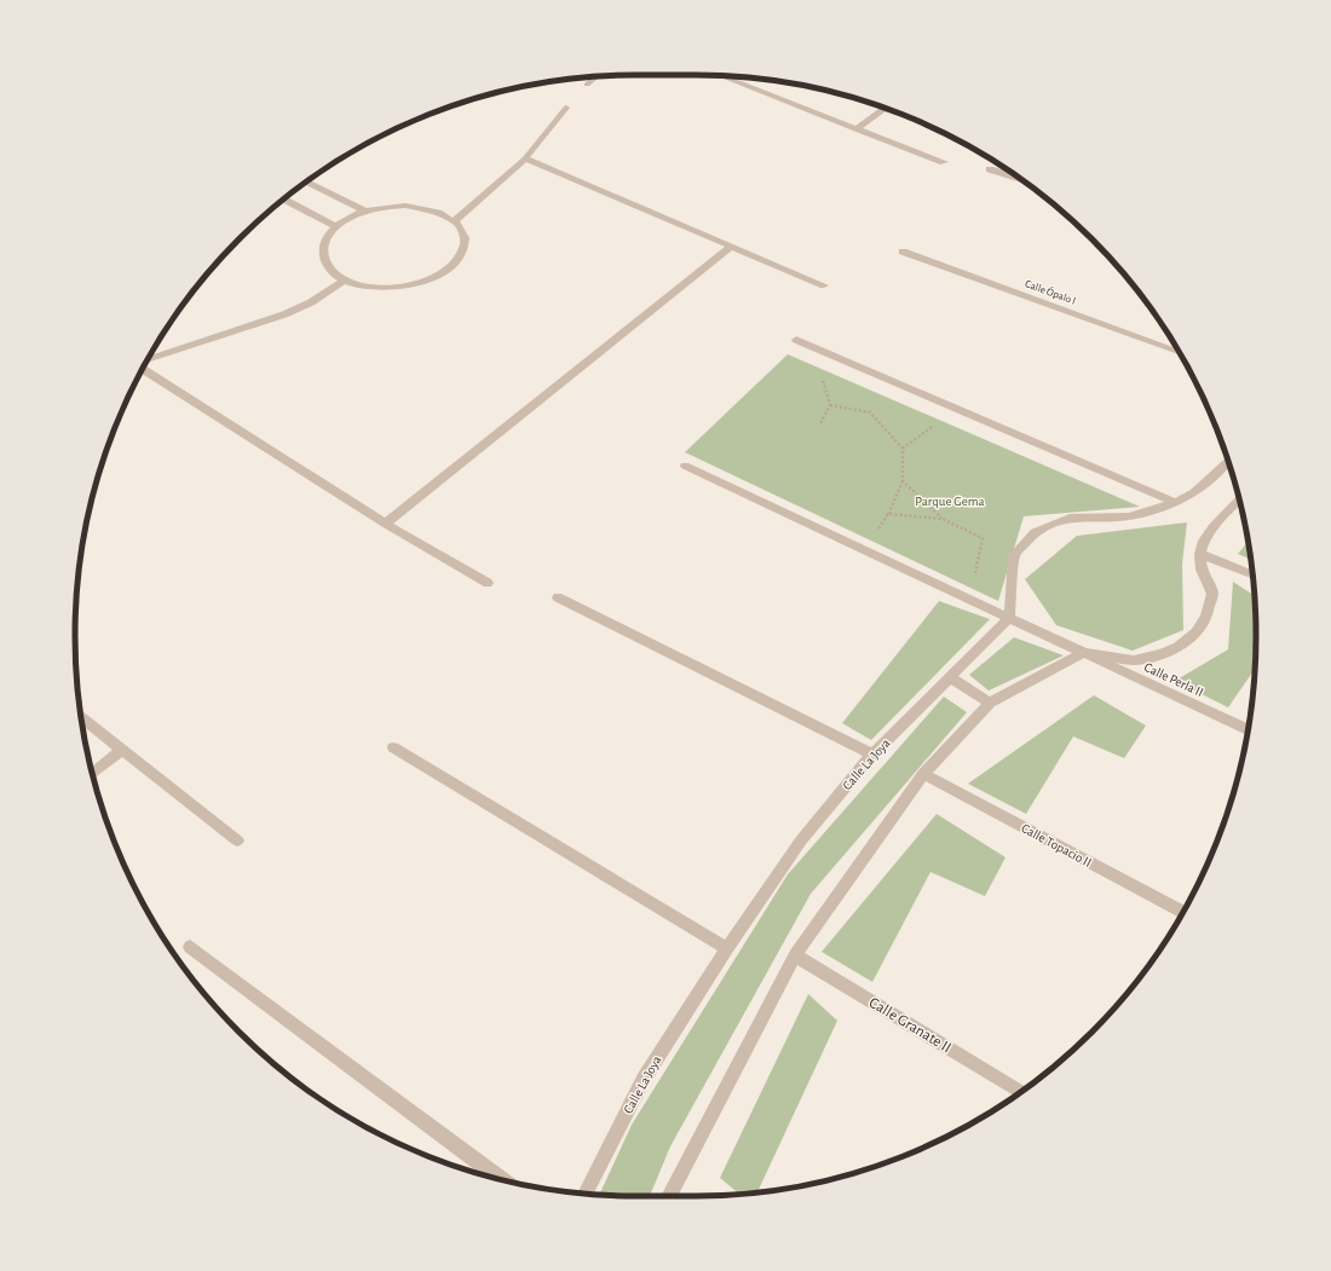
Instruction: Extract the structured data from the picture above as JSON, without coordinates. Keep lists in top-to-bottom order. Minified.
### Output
{"streets":{"street":["Calle Ópalo I","Calle Perla II","Calle La Joya","Calle Topacio II","Calle Granate II"]},"crossings":[["Calle Perla II","Calle La Joya"]],"parks":["Parque Gema"]}
